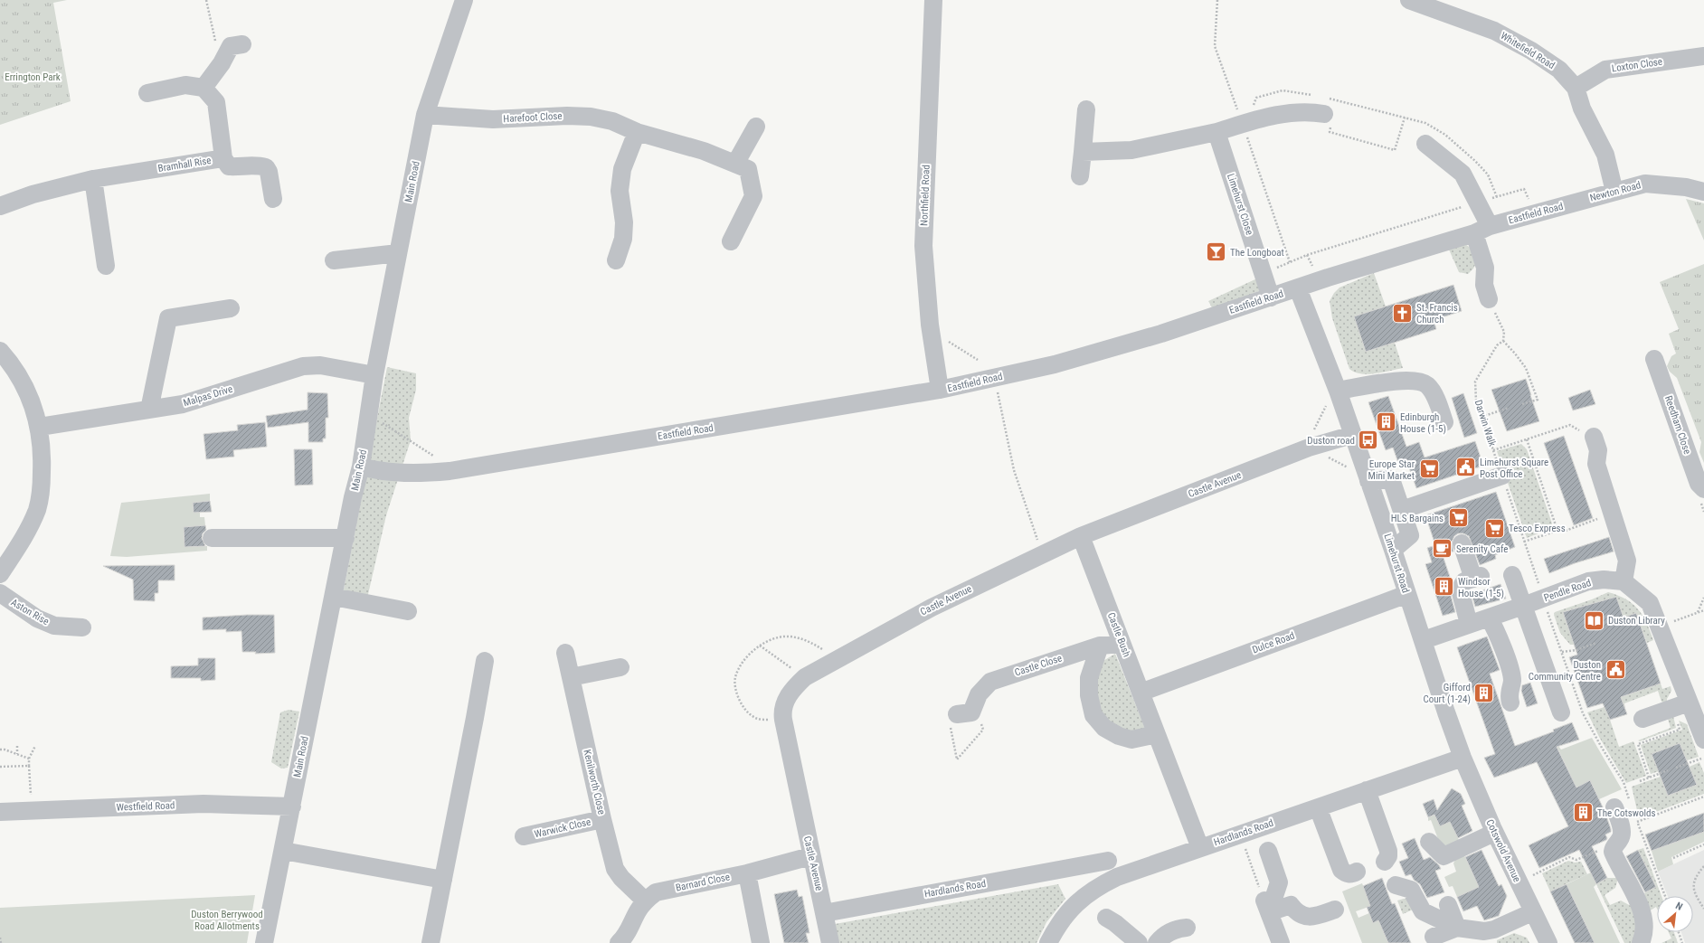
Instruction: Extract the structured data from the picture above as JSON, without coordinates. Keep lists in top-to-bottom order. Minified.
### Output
{"streets":{"street":["Whitefield Road","Loxton Close","Harefoot Close","Bramhall Rise","Main Road","Newton Road","Northfield Road","Limehurst Close","Eastfield Road","Malpas Drive","Reedham Close","Castle Avenue","Limehurst Road","Pendle Road","Aston Rise","Castle Bush","Dulce Road","Castle Close","Kenilworth Close","Westfield Road","Warwick Close","Hardlands Road","Cotswold Avenue","Barnard Close"],"path":["Darwin Walk"]},"crossings":[["Whitefield Road","Loxton Close"],["Whitefield Road","Newton Road"],["Harefoot Close","Main Road"],["Main Road","Eastfield Road"],["Main Road","Malpas Drive"],["Main Road","Westfield Road"],["Newton Road","Eastfield Road"],["Northfield Road","Eastfield Road"],["Limehurst Close","Eastfield Road"],["Eastfield Road","Limehurst Road"],["Darwin Walk","Pendle Road"],["Castle Avenue","Limehurst Road"],["Castle Avenue","Castle Bush"],["Castle Avenue","Hardlands Road"],["Castle Avenue","Barnard Close"],["Limehurst Road","Pendle Road"],["Limehurst Road","Dulce Road"],["Limehurst Road","Hardlands Road"],["Limehurst Road","Cotswold Avenue"],["Castle Bush","Dulce Road"],["Castle Bush","Castle Close"],["Castle Bush","Hardlands Road"],["Kenilworth Close","Warwick Close"],["Kenilworth Close","Barnard Close"],["Hardlands Road","Cotswold Avenue"]],"parks":["Errington Park","Duston Berrywood Road Allotments"],"places":{"bar":["The Longboat"],"church":["St. Francis Church"],"building":["Edinburgh House (1-5)","Windsor House (1-5)","Gifford Court (1-24)","The Cotswolds"],"bus stop":["Duston road"],"public building":["Limehurst Square Post Office","Duston Community Centre"],"supermarket":["Europe Star Mini Market","HLS Bargains","Tesco Express"],"cafe":["Serenity Cafe"],"library":["Duston Library"]},"north":"top right"}
